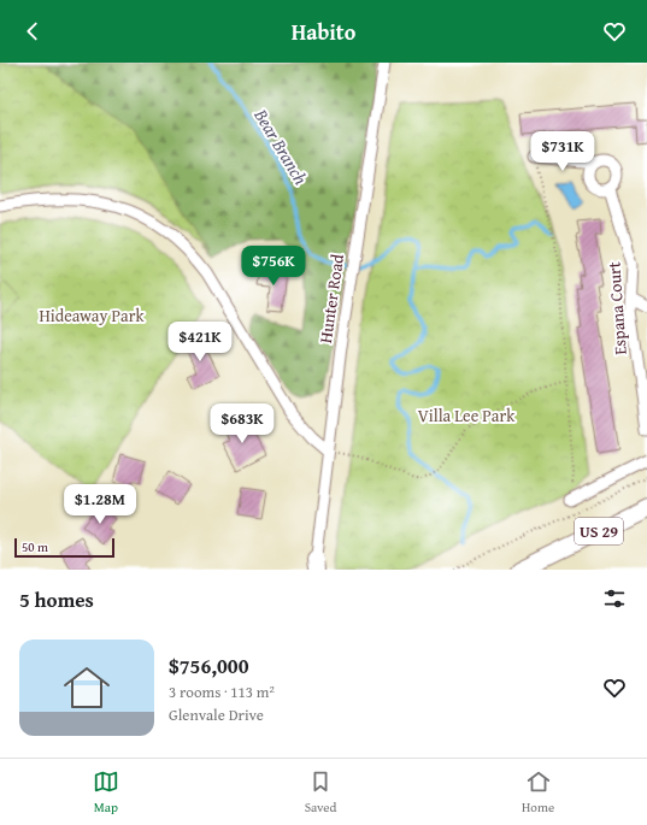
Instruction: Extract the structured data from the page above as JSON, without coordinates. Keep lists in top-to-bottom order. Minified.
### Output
{"streets":{"main road":["US 29"],"street":["Hunter Road","Espana Court"]},"water":["Bear Branch"],"parks":["Hideaway Park","Villa Lee Park"],"scale_bar":"50 m","page":{"header":"Habito","price":["$731K","$756K","$421K","$683K","$1.28M"],"scale":"50 m","heading":"5 homes","list":[{"name":"$756,000","note":"3 rooms · 113 m² · Glenvale Drive"}],"tabs":["Map","Saved","Home"]}}
